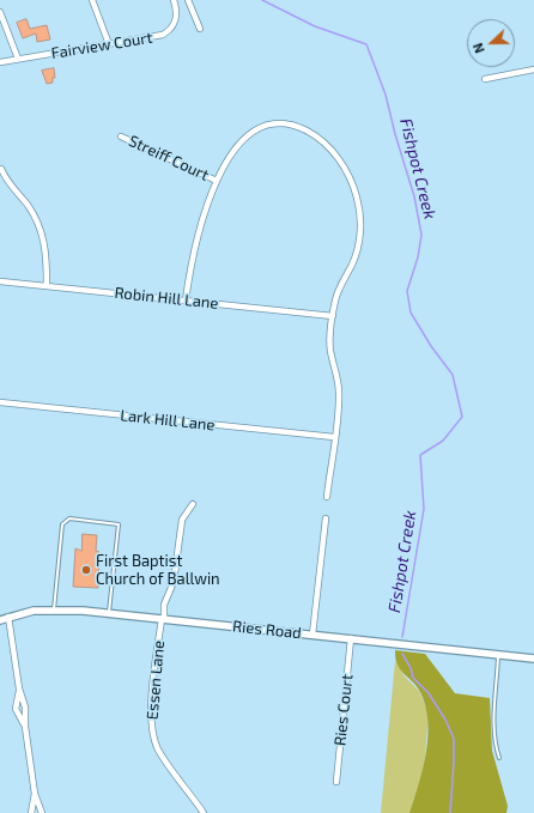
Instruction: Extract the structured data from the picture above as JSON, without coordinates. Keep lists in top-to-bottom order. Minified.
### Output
{"streets":{"street":["Fairview Court","Streiff Court","Robin Hill Lane","Lark Hill Lane","Ries Road","Essen Lane","Ries Court"]},"crossings":[["Ries Road","Essen Lane"],["Ries Road","Ries Court"]],"water":["Fishpot Creek"],"places":["First Baptist Church of Ballwin"],"north":"left"}
